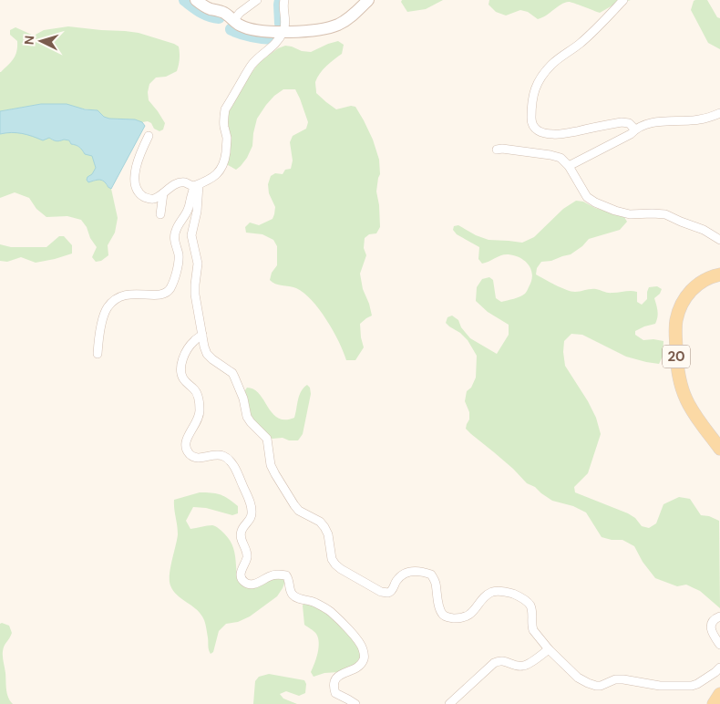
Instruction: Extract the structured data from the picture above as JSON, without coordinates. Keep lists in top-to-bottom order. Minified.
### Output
{"streets":{"main road":["20"]},"north":"left"}
